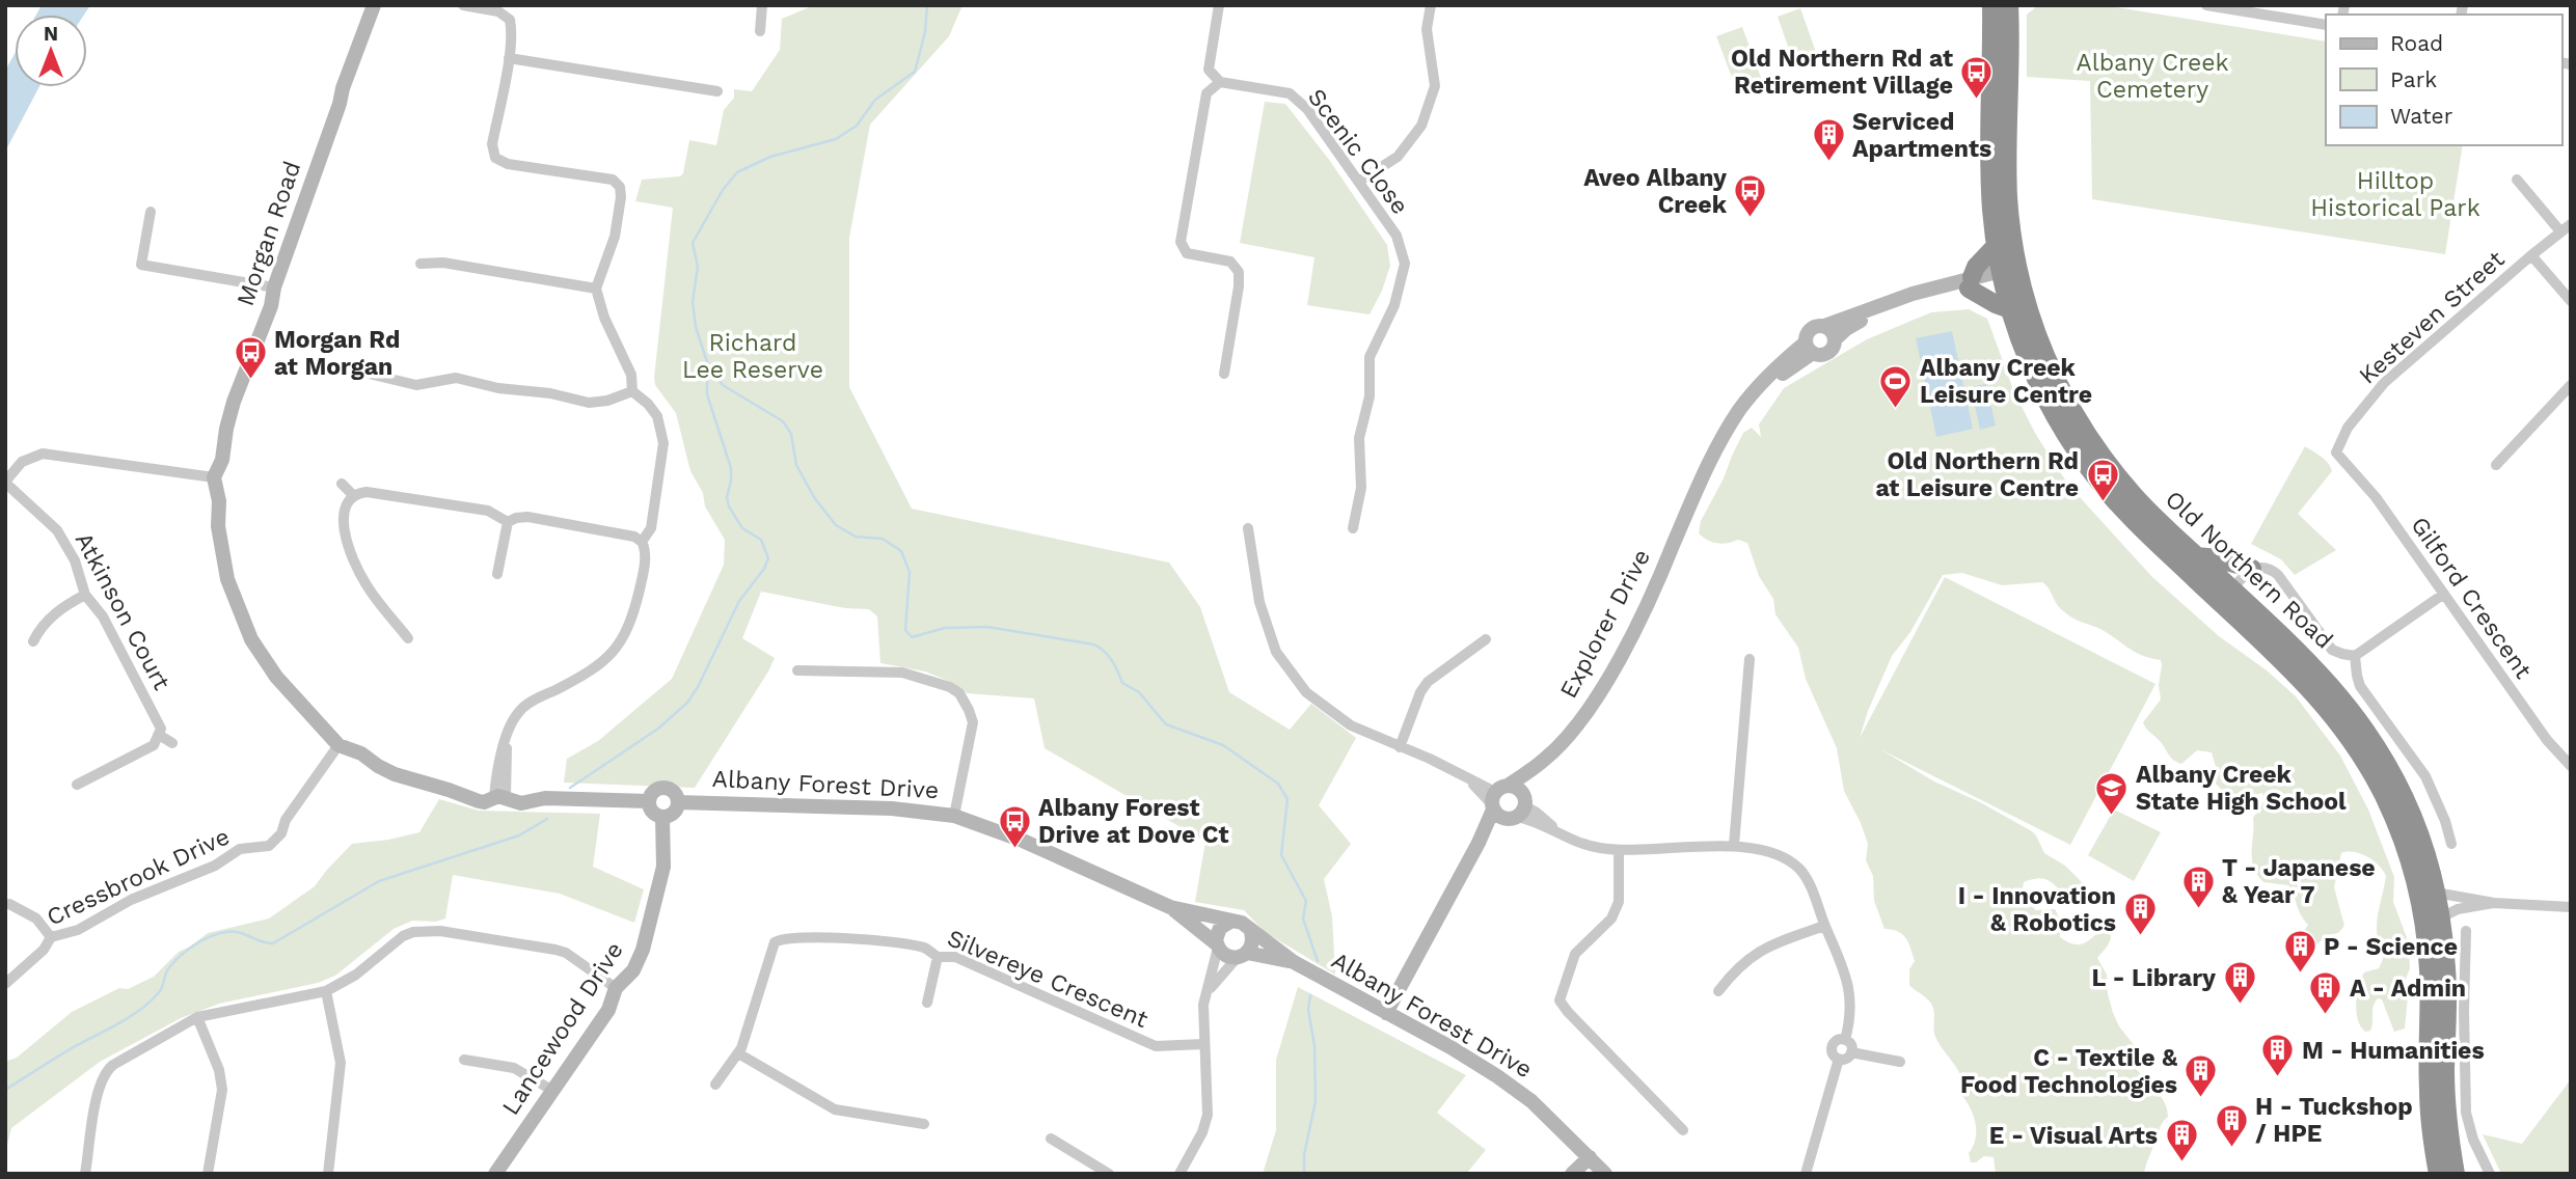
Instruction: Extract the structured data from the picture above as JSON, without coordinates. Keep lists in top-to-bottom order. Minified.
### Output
{"streets":{"highway":["Old Northern Road"],"street":["Scenic Close","Morgan Road","Kesteven Street","Gilford Crescent","Atkinson Court","Explorer Drive","Albany Forest Drive","Cressbrook Drive","Silvereye Crescent","Lancewood Drive"]},"crossings":[["Kesteven Street","Gilford Crescent"],["Explorer Drive","Albany Forest Drive"],["Albany Forest Drive","Lancewood Drive"]],"parks":["Albany Creek Cemetery","Hilltop Historical Park","Richard Lee Reserve"],"places":{"bus stop":["Old Northern Rd at Retirement Village","Aveo Albany Creek","Morgan Rd at Morgan","Old Northern Rd at Leisure Centre","Albany Forest Drive at Dove Ct"],"building":["Serviced Apartments","T - Japanese & Year 7","I - Innovation & Robotics","P - Science","L - Library","A - Admin","M - Humanities","C - Textile & Food Technologies","H - Tuckshop / HPE","E - Visual Arts"],"sports":["Albany Creek Leisure Centre"],"school or university":["Albany Creek State High School"]},"legend":["Road","Park","Water"],"north":"top"}
